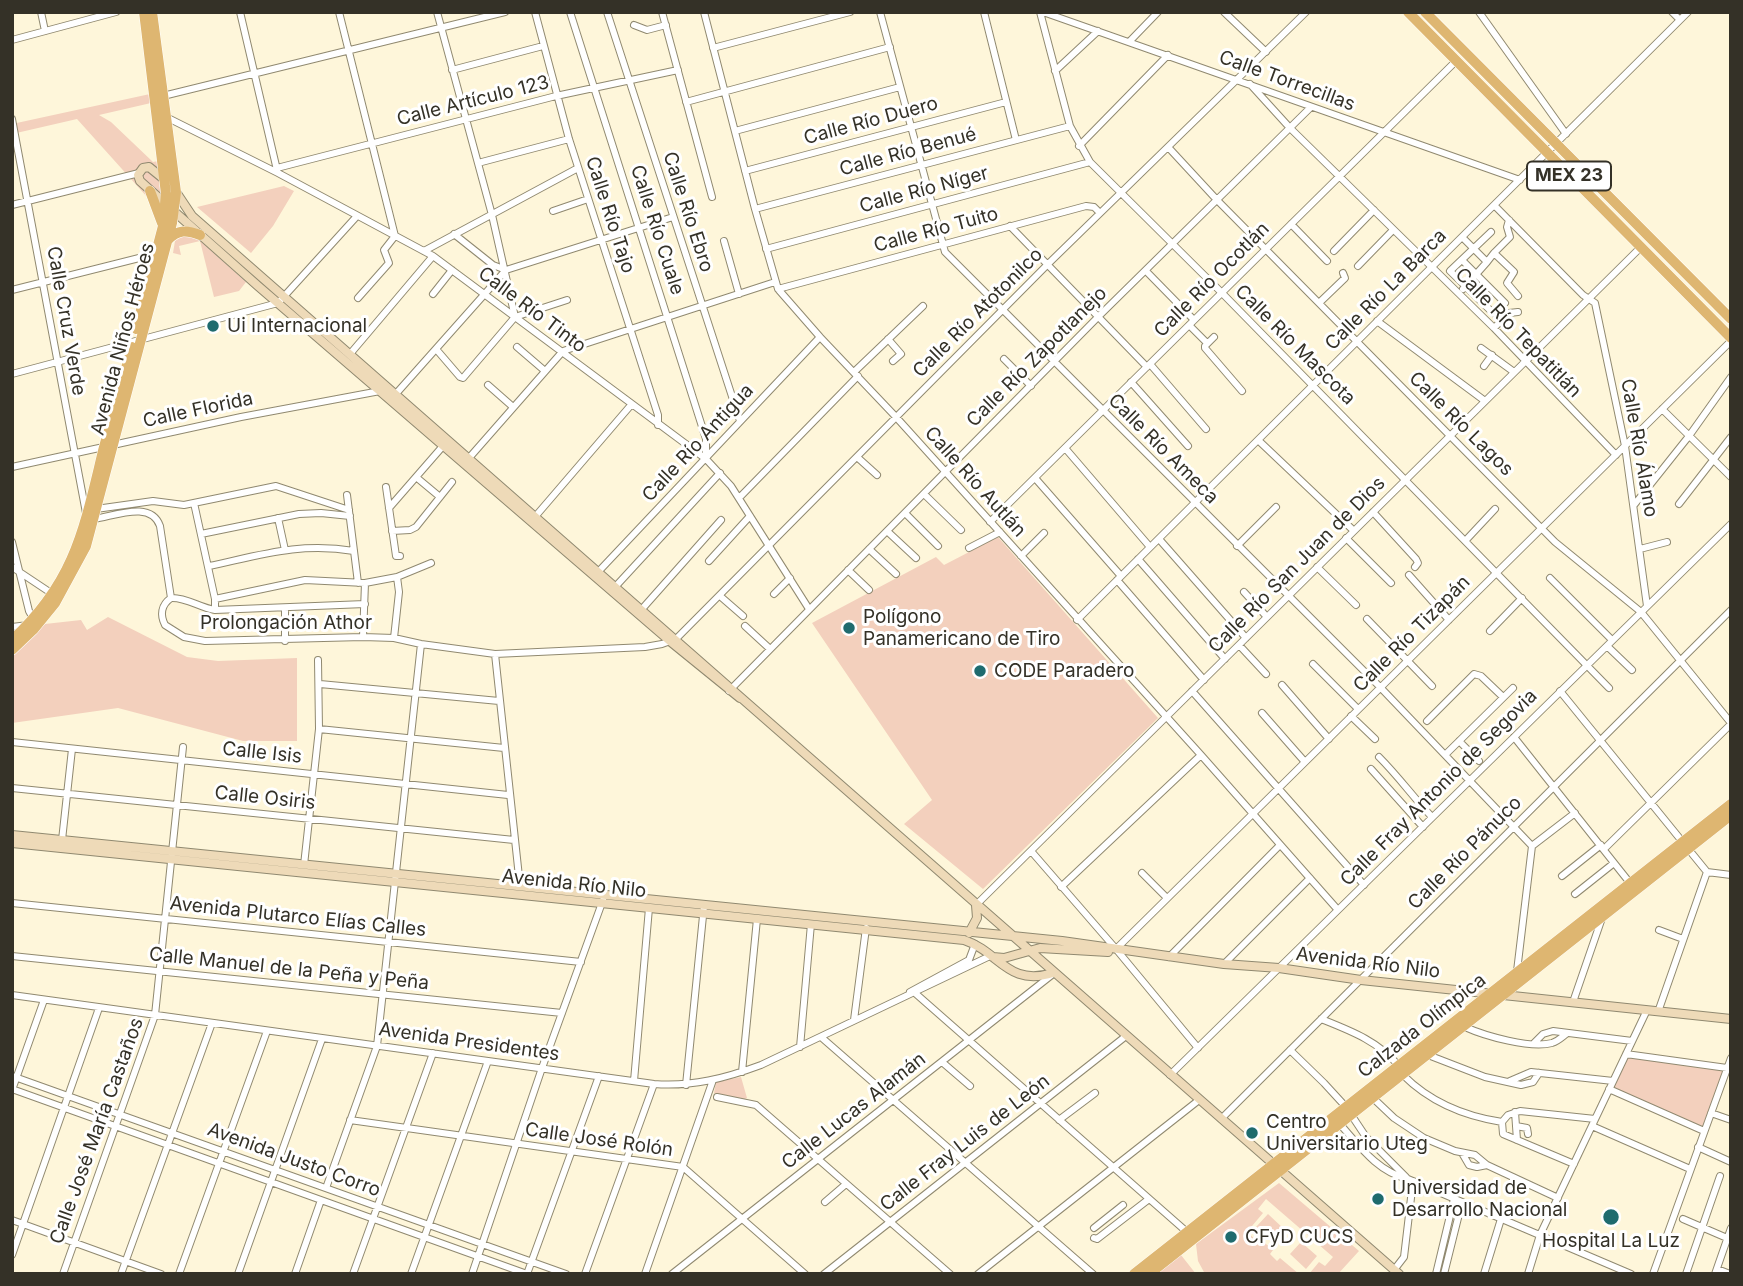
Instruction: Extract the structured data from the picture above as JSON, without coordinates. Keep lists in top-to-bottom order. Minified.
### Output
{"streets":{"main road":["MEX 23","Avenida Niños Héroes","Avenida Río Nilo","Calzada Olímpica"],"street":["Calle Torrecillas","Calle Artículo 123","Calle Río Duero","Calle Río Benué","Calle Río Níger","Calle Río Ebro","Calle Río Tajo","Calle Río Cuale","Calle Río Tuito","Calle Río Ocotlán","Calle Río La Barca","Calle Río Tinto","Calle Río Atotonilco","Calle Cruz Verde","Calle Río Tepatitlán","Calle Río Mascota","Calle Río Zapotlanejo","Calle Florida","Calle Río Lagos","Calle Río Antigua","Calle Río Álamo","Calle Río Ameca","Calle Río Autlán","Calle Río San Juan de Dios","Prolongación Athor","Calle Río Tizapán","Calle Isis","Calle Fray Antonio de Segovia","Calle Osiris","Calle Río Pánuco","Avenida Plutarco Elías Calles","Calle Manuel de la Peña y Peña","Avenida Presidentes","Calle Lucas Alamán","Calle José María Castaños","Calle José Rolón","Calle Fray Luis de León","Avenida Justo Corro"]},"crossings":[["Calle Torrecillas","Calle Río Ocotlán"],["Calle Torrecillas","Calle Río La Barca"],["Calle Torrecillas","Calle Río Atotonilco"],["Calle Torrecillas","Calle Río Tepatitlán"],["Calle Torrecillas","Calle Río Mascota"],["Calle Torrecillas","Calle Río Zapotlanejo"],["Calle Artículo 123","Calle Río Ebro"],["Calle Artículo 123","Calle Río Tajo"],["Calle Artículo 123","Calle Río Cuale"],["Calle Artículo 123","Calle Río Tinto"],["Calle Río Duero","Calle Río Ameca"],["Calle Río Duero","Calle Río Autlán"],["Calle Río Benué","Calle Río Mascota"],["Calle Río Benué","Calle Río Ameca"],["Calle Río Benué","Calle Río Autlán"],["MEX 23","Calle Río Ocotlán"],["MEX 23","Calle Río La Barca"],["MEX 23","Calle Río San Juan de Dios"],["MEX 23","Calle Río Tizapán"],["Calle Río Níger","Calle Río Mascota"],["Calle Río Níger","Calle Río Ameca"],["Calle Río Níger","Calle Río Autlán"],["Calle Río Ebro","Calle Río Tuito"],["Calle Río Ebro","Calle Río Antigua"],["Calle Río Tajo","Calle Río Tuito"],["Calle Río Tajo","Calle Río Tinto"],["Calle Río Cuale","Calle Río Tuito"],["Calle Río Cuale","Calle Río Tinto"],["Calle Río Cuale","Calle Río Antigua"],["Calle Río Tuito","Calle Río Tinto"],["Calle Río Tuito","Calle Río Atotonilco"],["Calle Río Tuito","Calle Río Ameca"],["Calle Río Tuito","Calle Río Autlán"],["Calle Río Ocotlán","Calle Río Tepatitlán"],["Calle Río Ocotlán","Calle Río Mascota"],["Calle Río Ocotlán","Calle Río Lagos"],["Calle Río Ocotlán","Calle Río Ameca"],["Calle Río Ocotlán","Calle Río Autlán"],["Calle Río La Barca","Calle Río Tepatitlán"],["Calle Río La Barca","Calle Río Mascota"],["Calle Río La Barca","Calle Río Lagos"],["Calle Río La Barca","Calle Río Ameca"],["Calle Río La Barca","Calle Río Autlán"],["Calle Río Tinto","Calle Río Atotonilco"],["Calle Río Tinto","Avenida Niños Héroes"],["Calle Río Tinto","Calle Río Zapotlanejo"],["Calle Río Tinto","Calle Río Antigua"],["Calle Río Atotonilco","Calle Río Mascota"],["Calle Río Atotonilco","Calle Río Lagos"],["Calle Río Atotonilco","Calle Río Ameca"],["Calle Río Atotonilco","Calle Río Autlán"],["Calle Río Atotonilco","Prolongación Athor"],["Calle Cruz Verde","Avenida Niños Héroes"],["Calle Cruz Verde","Calle Florida"],["Calle Río Tepatitlán","Calle Río Zapotlanejo"],["Calle Río Tepatitlán","Calle Río San Juan de Dios"],["Calle Río Tepatitlán","Calle Río Tizapán"],["Avenida Niños Héroes","Calle Florida"],["Calle Río Mascota","Calle Río Zapotlanejo"],["Calle Río Mascota","Calle Río San Juan de Dios"],["Calle Río Mascota","Calle Río Tizapán"],["Calle Río Mascota","Calle Fray Antonio de Segovia"],["Calle Río Zapotlanejo","Calle Río Lagos"],["Calle Río Zapotlanejo","Calle Río Ameca"],["Calle Río Zapotlanejo","Calle Río Autlán"],["Calle Río Lagos","Calle Río Álamo"],["Calle Río Lagos","Calle Río San Juan de Dios"],["Calle Río Lagos","Calle Río Tizapán"],["Calle Río Lagos","Calle Fray Antonio de Segovia"],["Calle Río Lagos","Calle Río Pánuco"],["Calle Río Antigua","Calle Río Autlán"],["Calle Río Álamo","Calle Río San Juan de Dios"],["Calle Río Álamo","Calle Río Tizapán"],["Calle Río Álamo","Calle Fray Antonio de Segovia"],["Calle Río Ameca","Calle Río San Juan de Dios"],["Calle Río Ameca","Calle Río Tizapán"],["Calle Río Ameca","Calle Fray Antonio de Segovia"],["Calle Río Ameca","Calle Río Pánuco"],["Calle Río Autlán","Calle Río San Juan de Dios"],["Calle Río Autlán","Calle Río Tizapán"],["Calle Río Autlán","Calle Fray Antonio de Segovia"],["Calle Río Tizapán","Avenida Río Nilo"],["Calle Isis","Calle José María Castaños"],["Calle Fray Antonio de Segovia","Avenida Río Nilo"],["Calle Osiris","Calle José María Castaños"],["Calle Río Pánuco","Avenida Río Nilo"],["Avenida Río Nilo","Calzada Olímpica"],["Avenida Río Nilo","Avenida Presidentes"],["Avenida Río Nilo","Calle José María Castaños"],["Avenida Plutarco Elías Calles","Calle José María Castaños"],["Calle Manuel de la Peña y Peña","Calle José María Castaños"],["Avenida Presidentes","Calle José María Castaños"],["Calle Lucas Alamán","Calle José Rolón"],["Calle José María Castaños","Avenida Justo Corro"]],"places":["Ui Internacional","Polígono Panamericano de Tiro","CODE Paradero","Centro Universitario Uteg","Universidad de Desarrollo Nacional","Hospital La Luz","CFyD CUCS"]}
